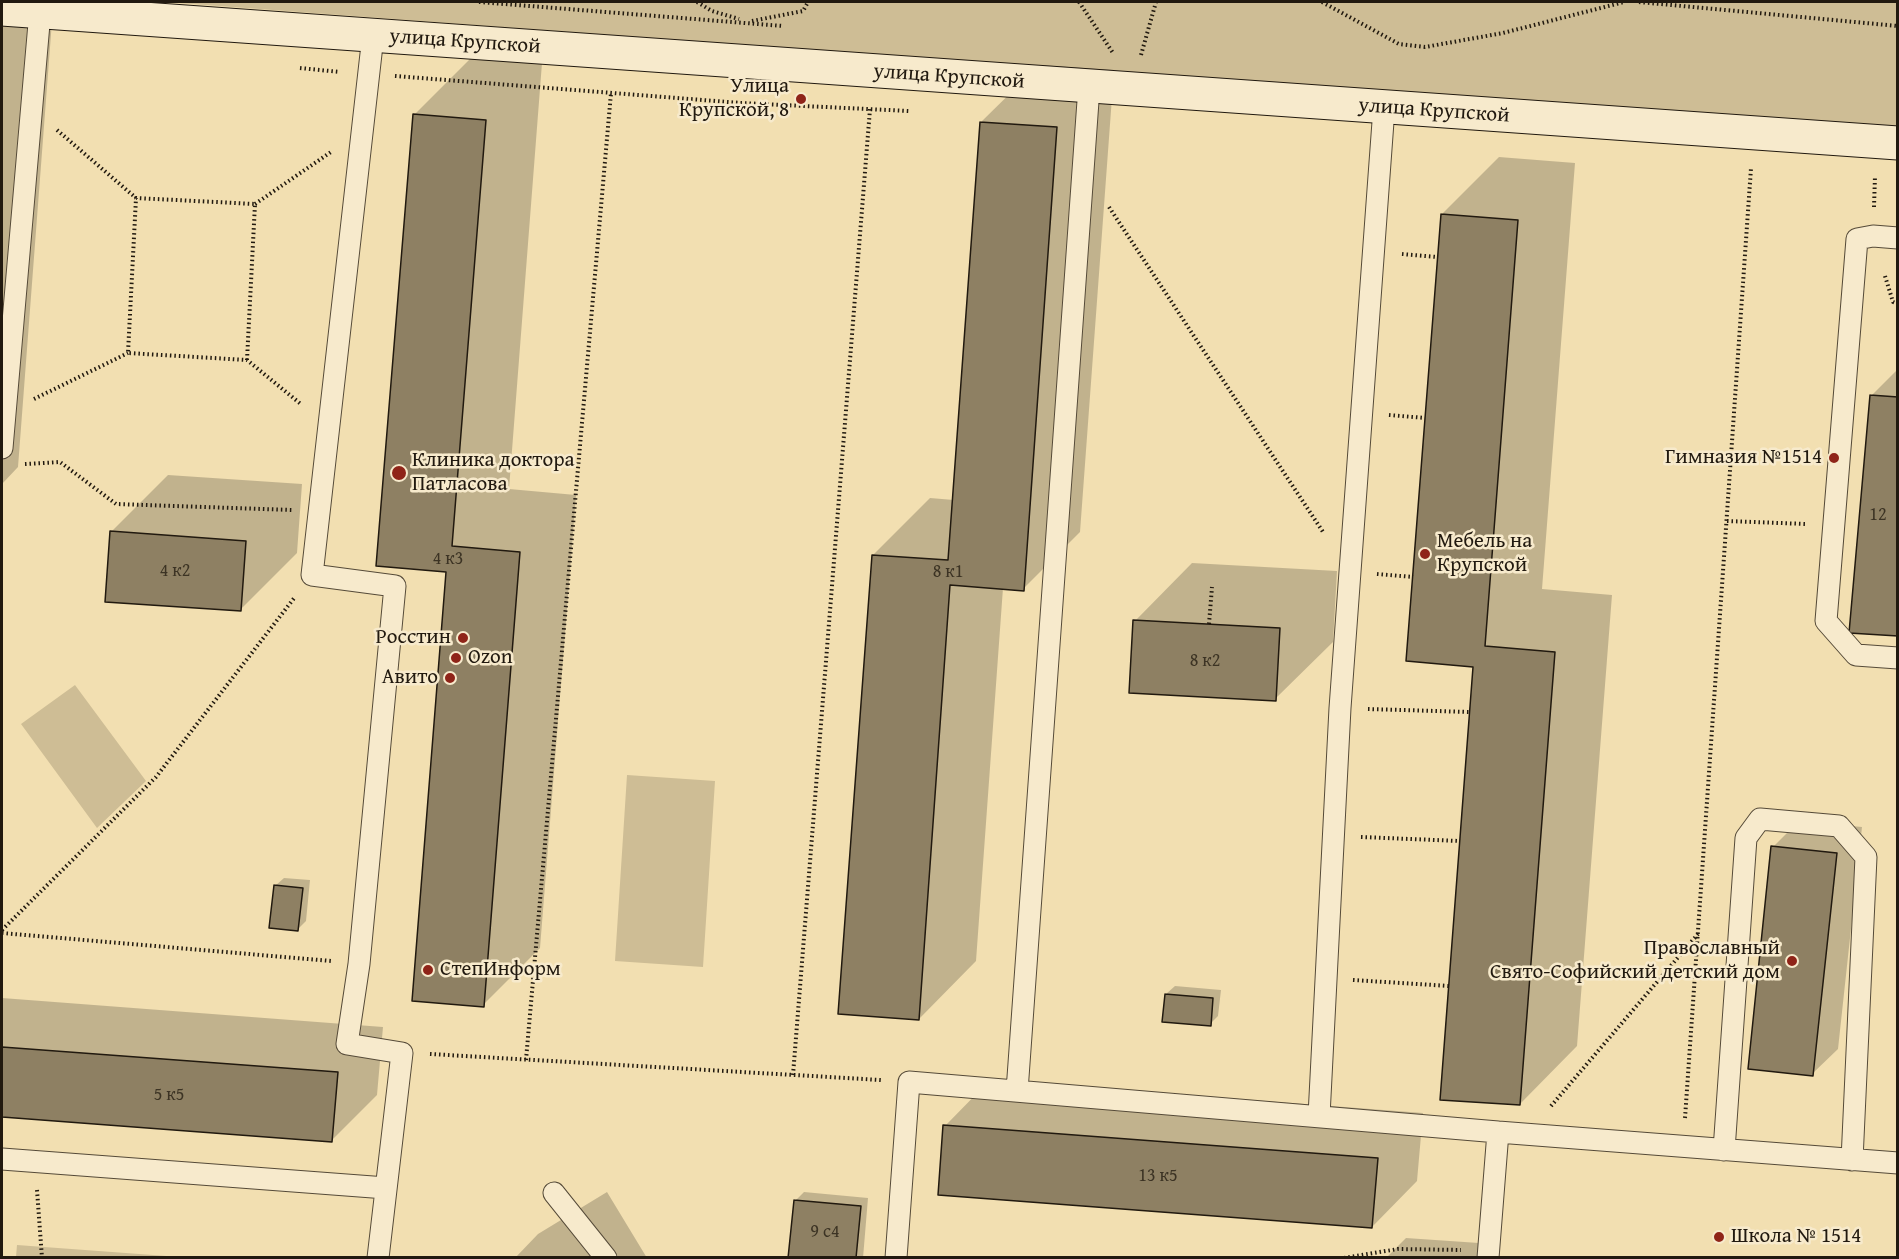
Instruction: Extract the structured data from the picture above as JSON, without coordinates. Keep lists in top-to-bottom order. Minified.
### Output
{"streets":{"street":["улица Крупской"]},"places":["Улица Крупской, 8","Гимназия №1514","Клиника доктора Патласова","Мебель на Крупской","Росстин","Ozon","Авито","Православный Свято-Софийский детский дом","СтепИнформ","Школа № 1514"],"house_numbers":["12","4 к3","4 к2","8 к1","8 к2","5 к5","13 к5","9 с4"]}
